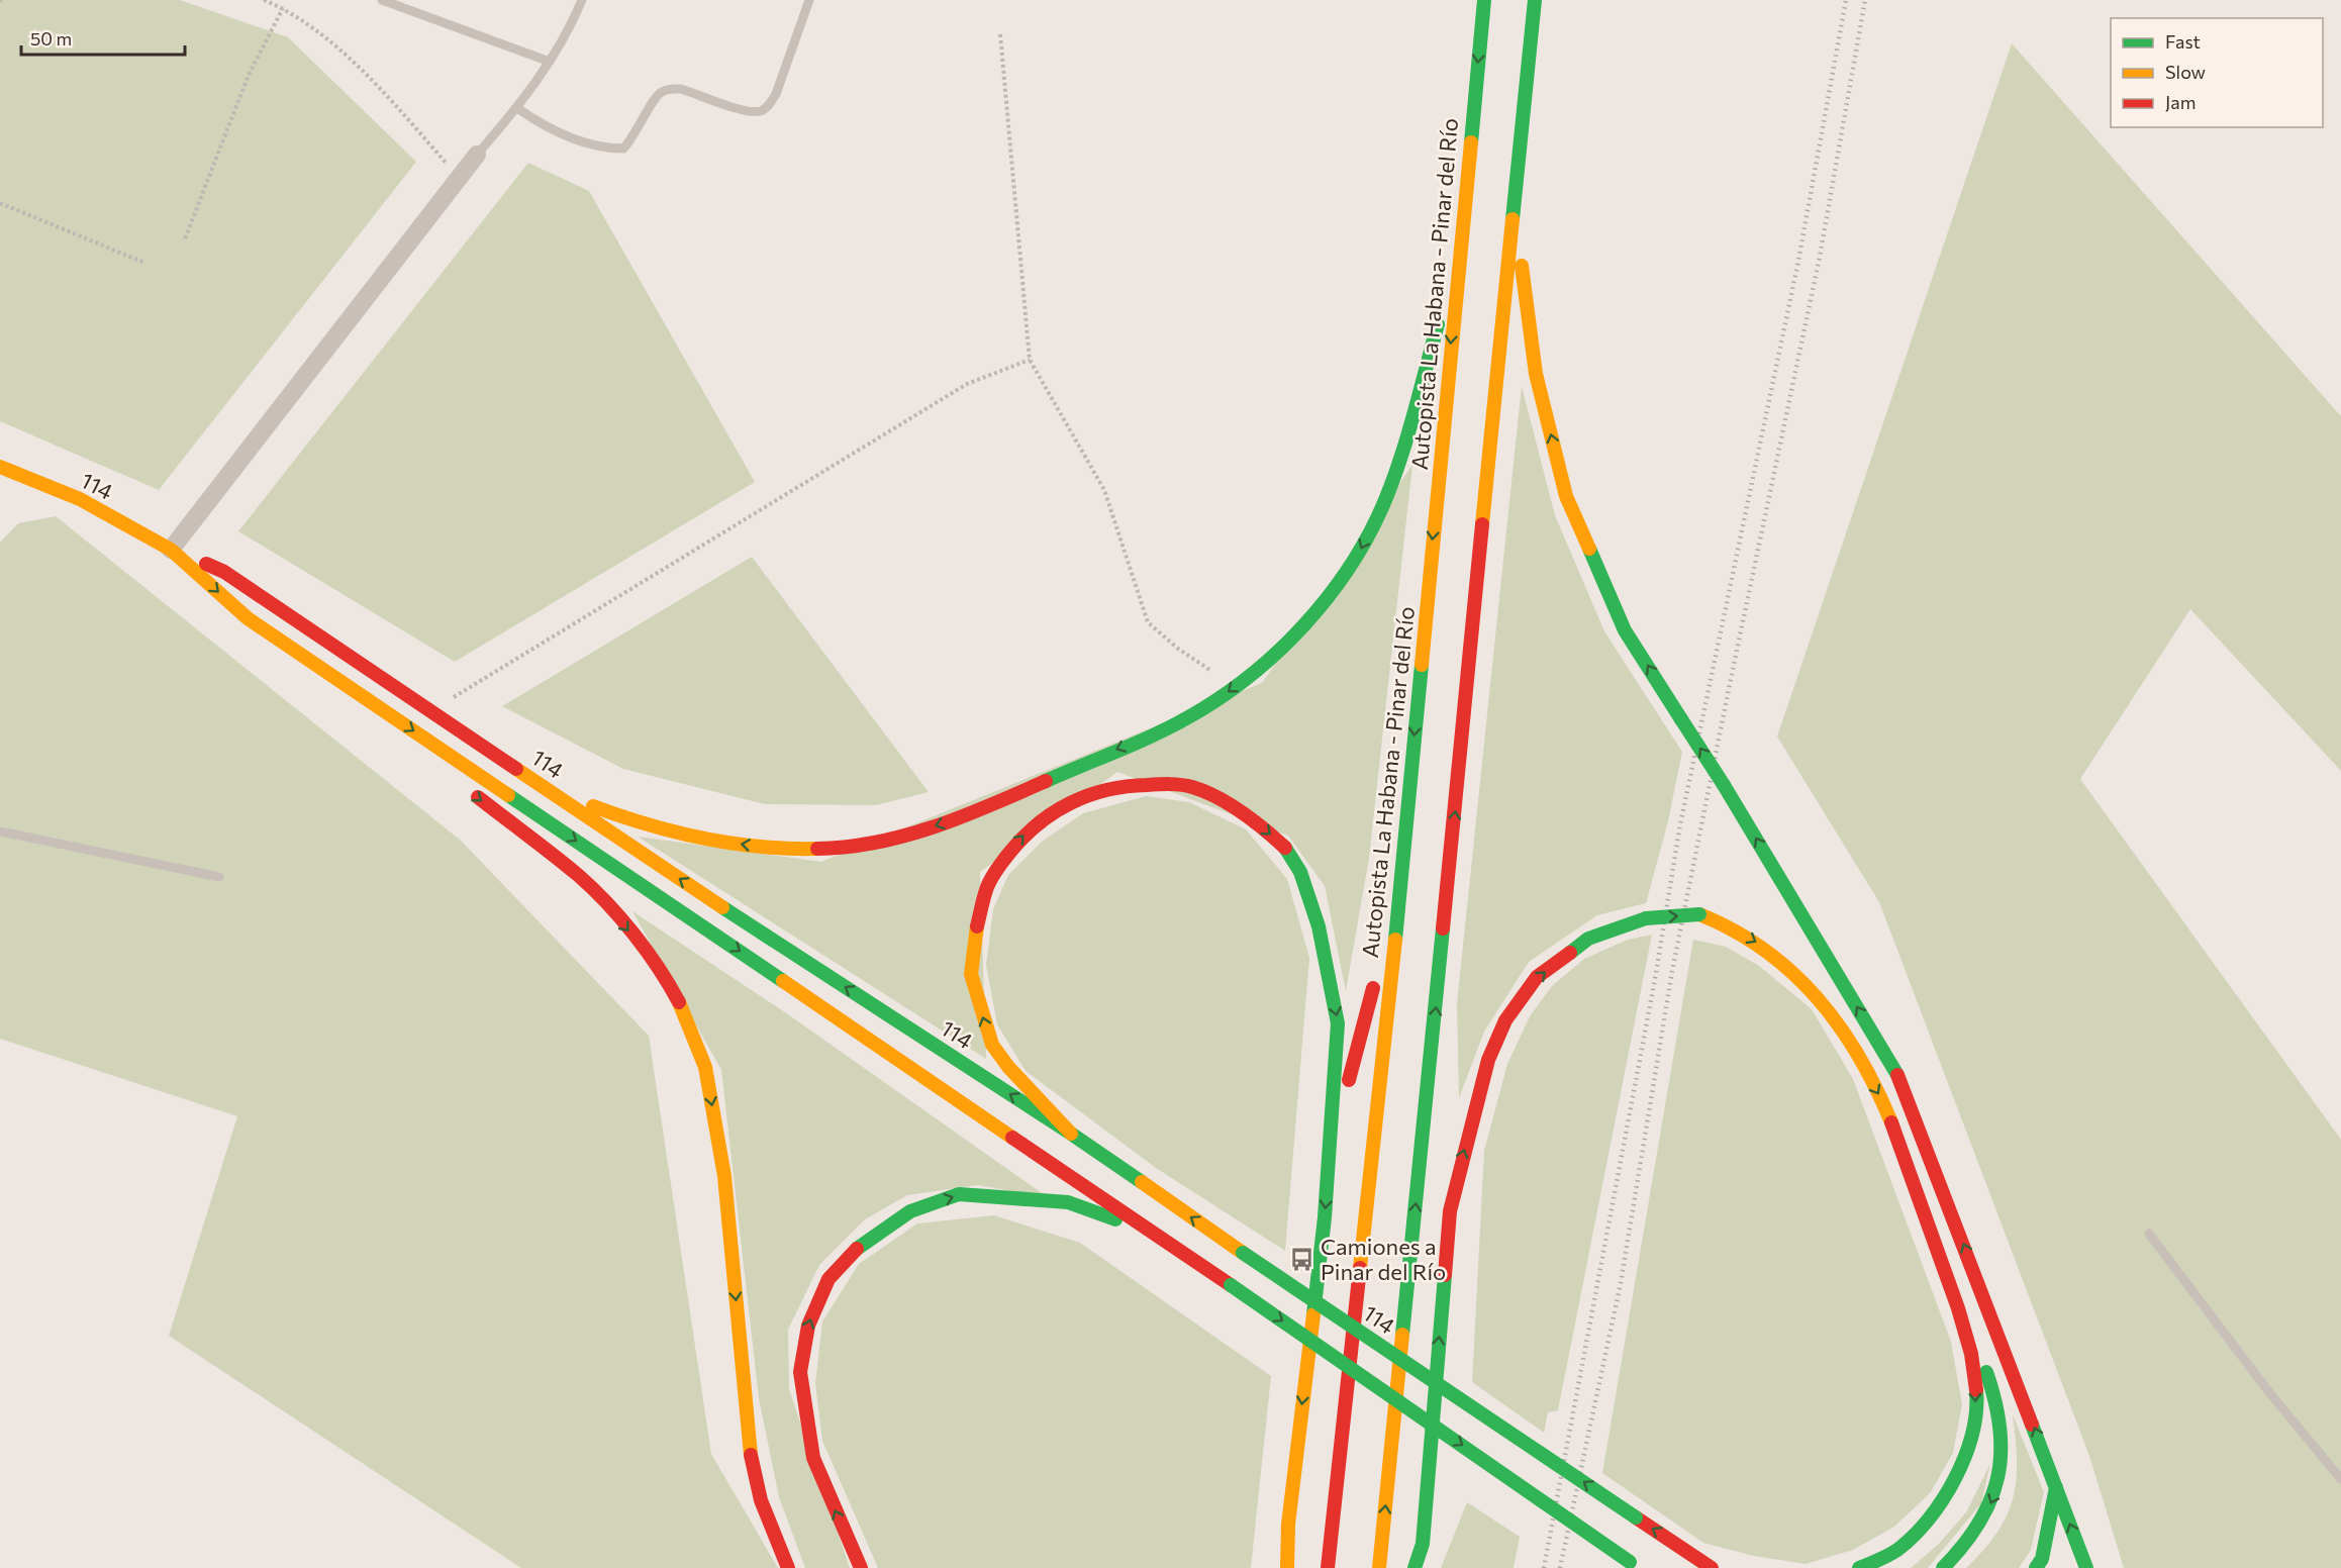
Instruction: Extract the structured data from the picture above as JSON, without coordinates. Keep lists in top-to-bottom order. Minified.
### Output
{"streets":{"main road":["Autopista La Habana - Pinar del Río","114"]},"places":{"bus stop":["Camiones a Pinar del Río"]},"legend":["Fast","Slow","Jam"],"scale_bar":"50 m"}
